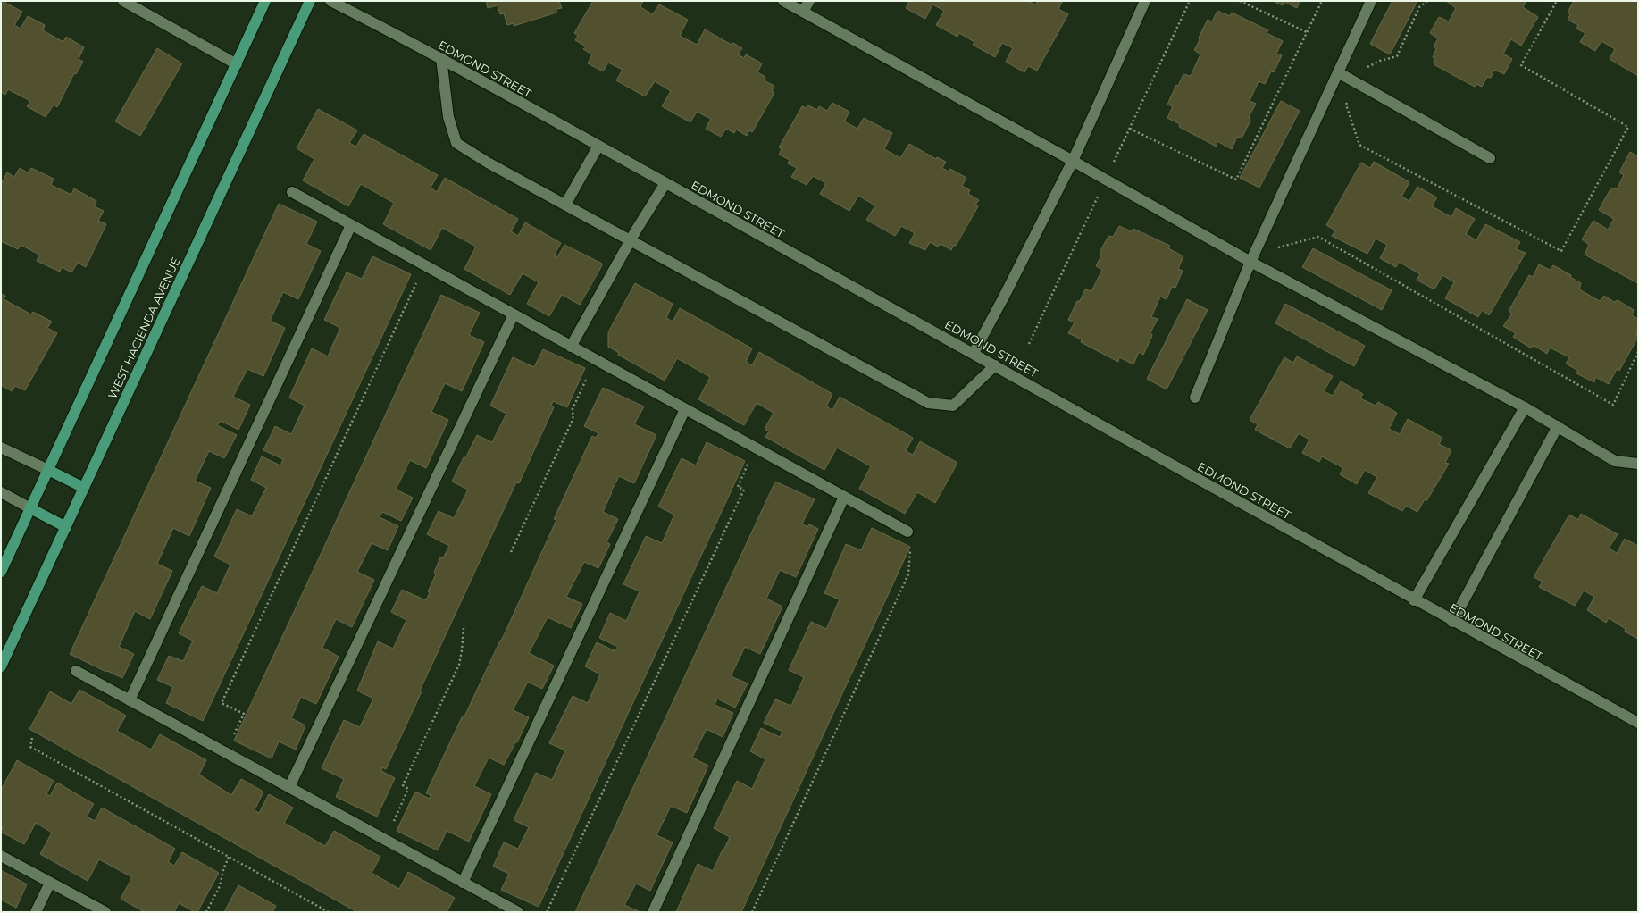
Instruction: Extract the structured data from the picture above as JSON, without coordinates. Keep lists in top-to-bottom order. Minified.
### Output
{"streets":{"main road":["WEST HACIENDA AVENUE"],"street":["EDMOND STREET"]}}
